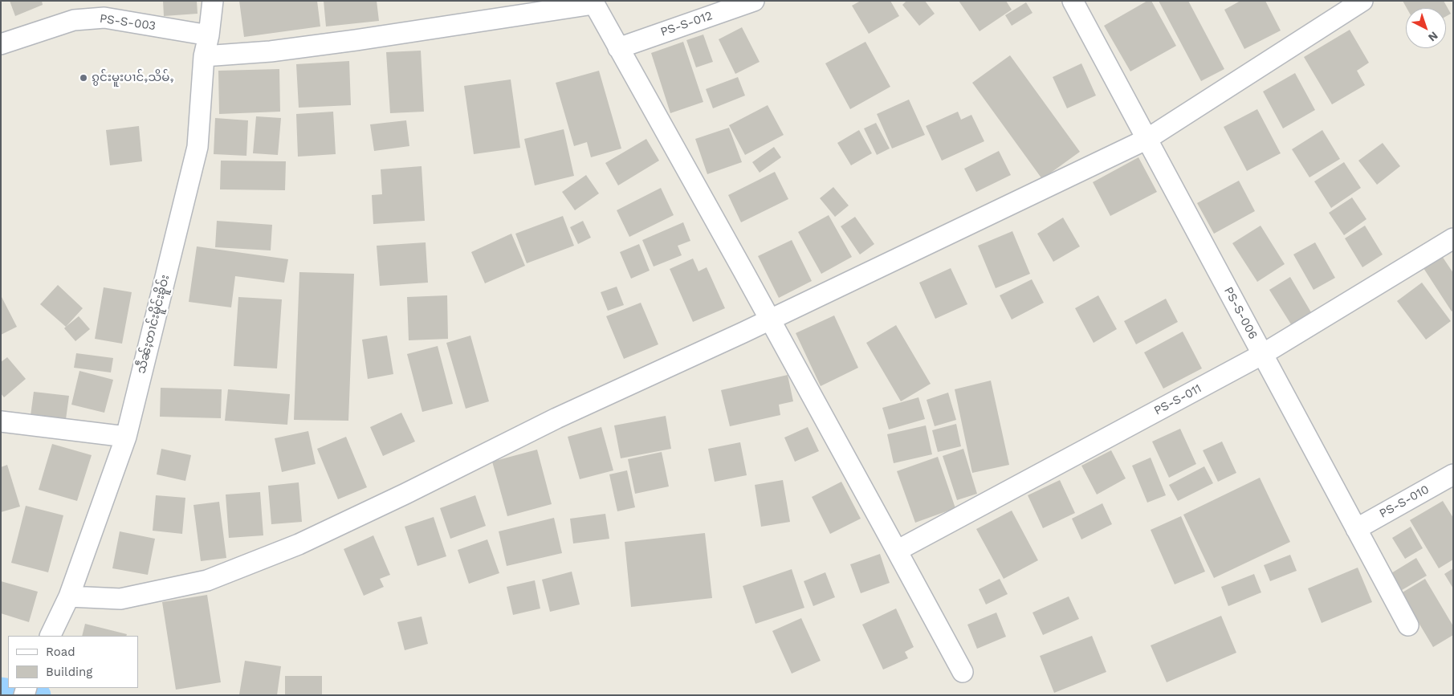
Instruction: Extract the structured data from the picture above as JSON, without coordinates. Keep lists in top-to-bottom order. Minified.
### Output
{"streets":{"street":["PS-S-003","PS-S-012","PS-S-006","သဵၼ်ႈတၢင်းမိူင်းၶိူဝ်း","PS-S-011","PS-S-010"]},"crossings":[["PS-S-003","သဵၼ်ႈတၢင်းမိူင်းၶိူဝ်း"],["PS-S-006","PS-S-011"],["PS-S-006","PS-S-010"]],"places":["ၵွင်းမူးပၢင်ႇသိမ်ႇ"],"legend":["Road","Building"],"north":"bottom right"}
